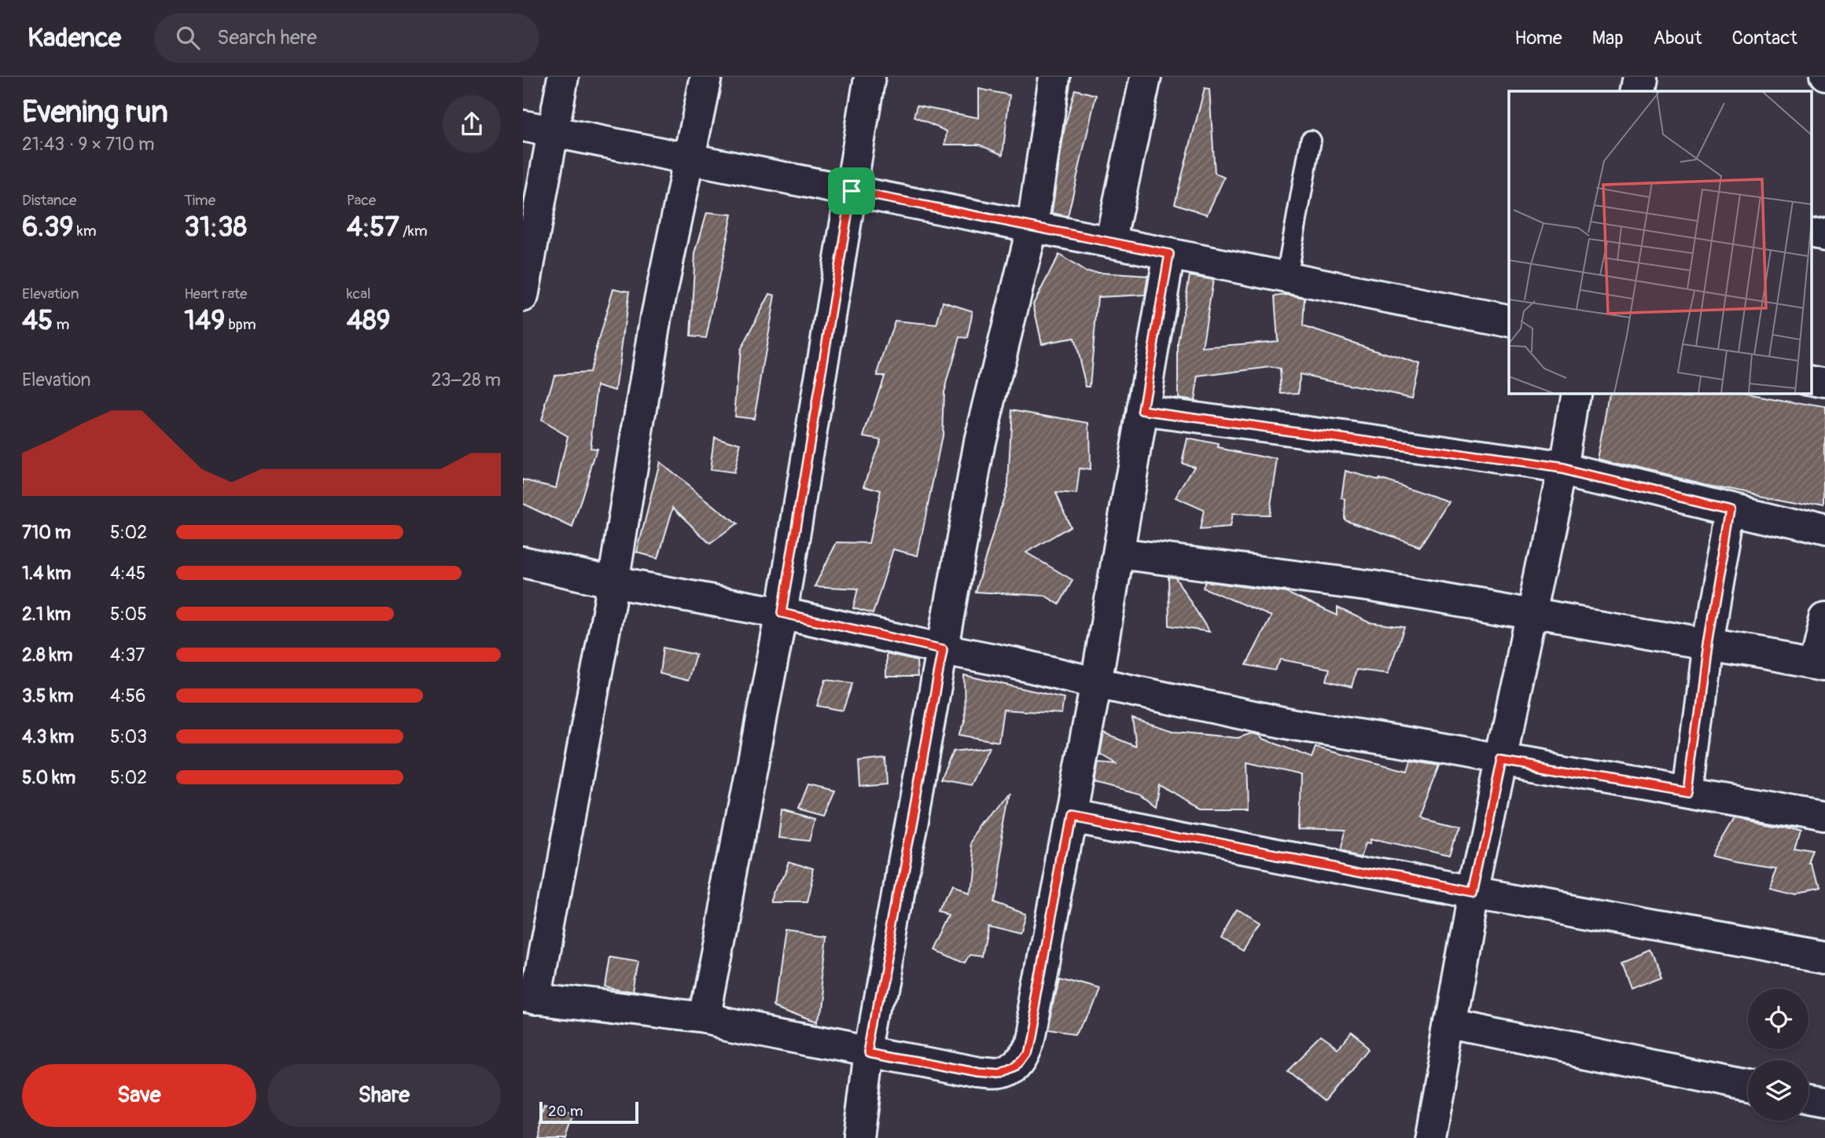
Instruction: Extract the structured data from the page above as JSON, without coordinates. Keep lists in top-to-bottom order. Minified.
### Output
{"scale_bar":"20 m","page":{"header":"Kadence","search":"Search here","nav":["Home","Map","About","Contact"],"heading":["Evening run","21:43 · 9 × 710 m"],"stats":[["Distance","6.39 km"],["Time","31:38"],["Pace","4:57 /km"],["Elevation","45 m"],["Heart rate","149 bpm"],["kcal","489"]],"chart":["Elevation","23–28 m"],"list":[{"name":"710 m","note":"5:02"},{"name":"1.4 km","note":"4:45"},{"name":"2.1 km","note":"5:05"},{"name":"2.8 km","note":"4:37"},{"name":"3.5 km","note":"4:56"},{"name":"4.3 km","note":"5:03"},{"name":"5.0 km","note":"5:02"}],"buttons":["Save","Share"],"scale":"20 m"}}
